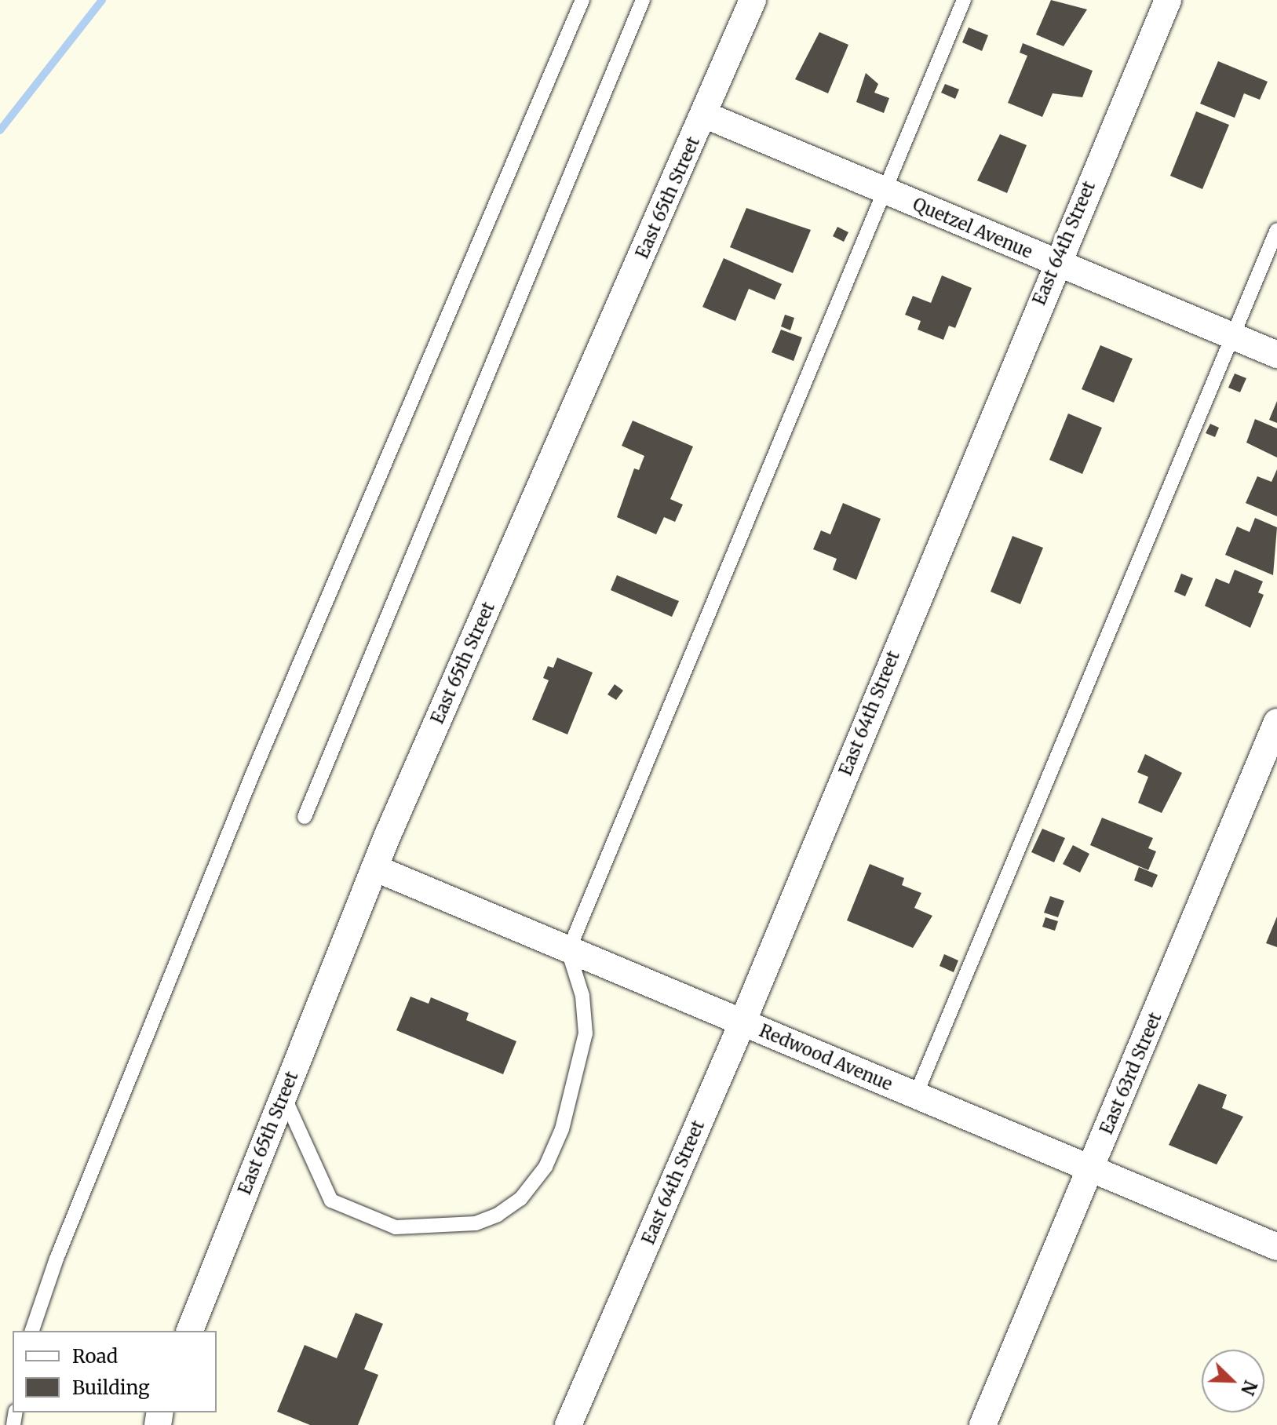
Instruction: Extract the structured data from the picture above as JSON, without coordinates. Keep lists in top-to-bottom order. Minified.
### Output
{"streets":{"street":["East 65th Street","Quetzel Avenue","East 64th Street","Redwood Avenue","East 63rd Street"]},"crossings":[["East 65th Street","Quetzel Avenue"],["East 65th Street","Redwood Avenue"],["Quetzel Avenue","East 64th Street"],["East 64th Street","Redwood Avenue"],["Redwood Avenue","East 63rd Street"]],"legend":["Road","Building"],"north":"bottom right"}
